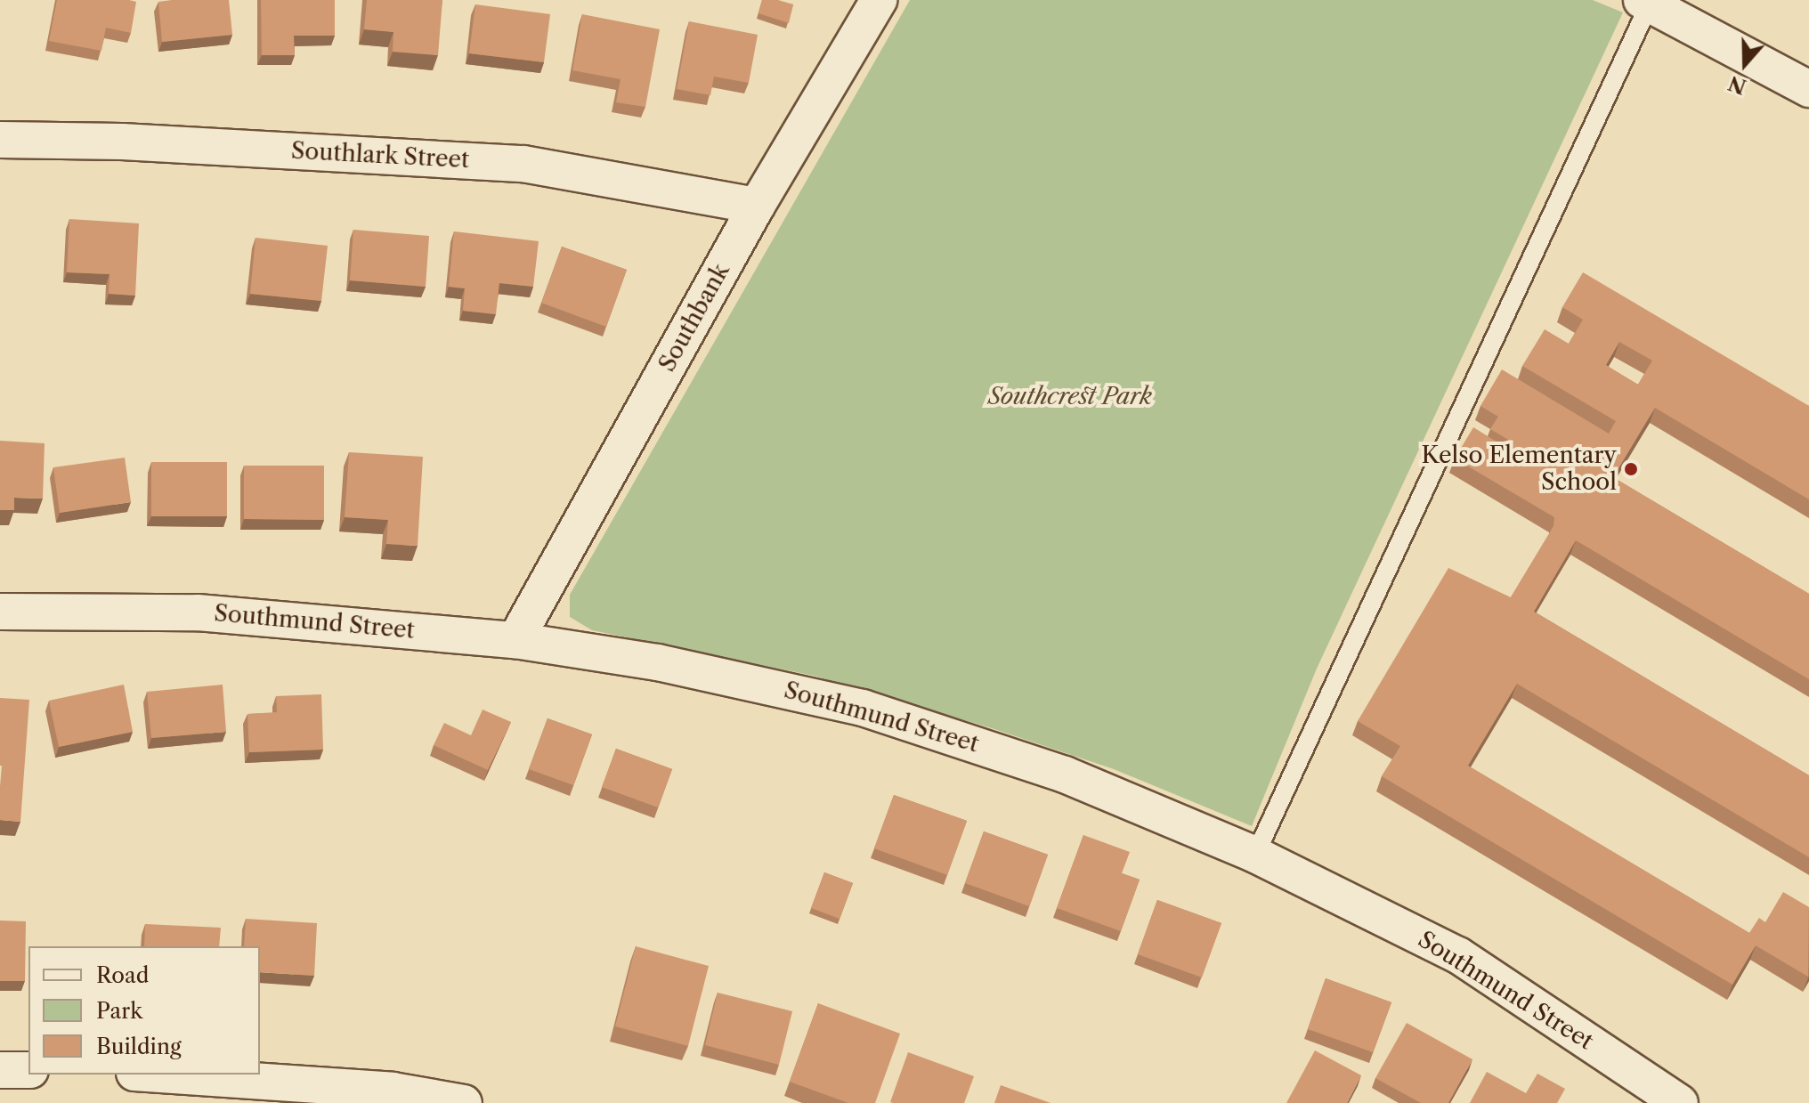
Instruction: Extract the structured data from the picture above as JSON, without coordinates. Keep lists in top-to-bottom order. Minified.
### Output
{"streets":{"street":["Southlark Street","Southbank","Southmund Street"]},"crossings":[["Southlark Street","Southbank"],["Southbank","Southmund Street"]],"parks":["Southcrest Park"],"places":["Kelso Elementary School"],"legend":["Road","Park","Building"],"north":"bottom"}
